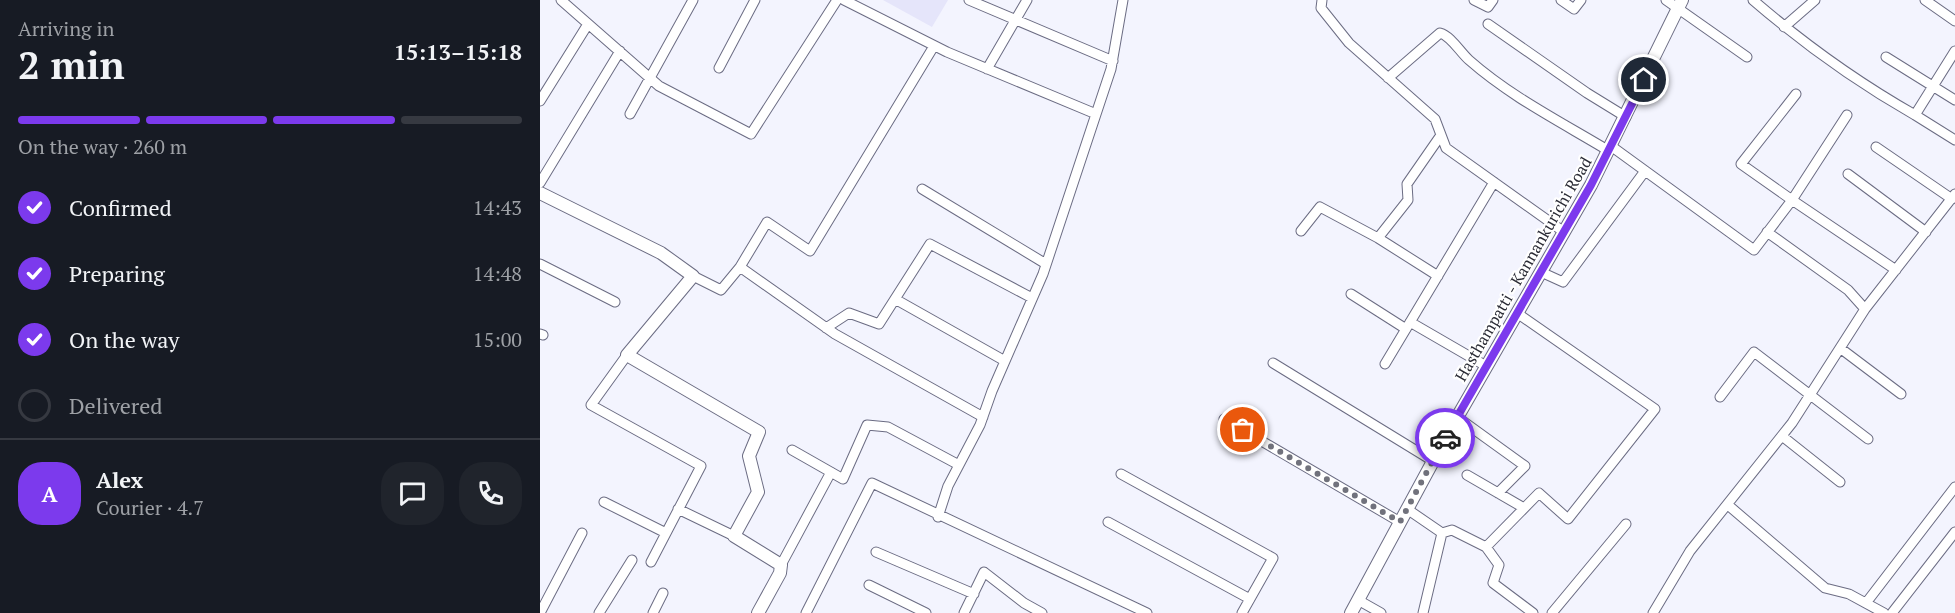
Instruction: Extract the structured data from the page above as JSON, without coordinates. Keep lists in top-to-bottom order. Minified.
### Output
{"streets":{"main road":["Hasthampatti - Kannankurichi Road"]},"page":{"heading":["2 min","Arriving in","15:13–15:18"],"panel":["Alex","Courier · 4.7"],"bar":"On the way · 260 m","list":[["Confirmed","14:43"],["Preparing","14:48"],["On the way","15:00"],"Delivered"],"round":"A"}}
